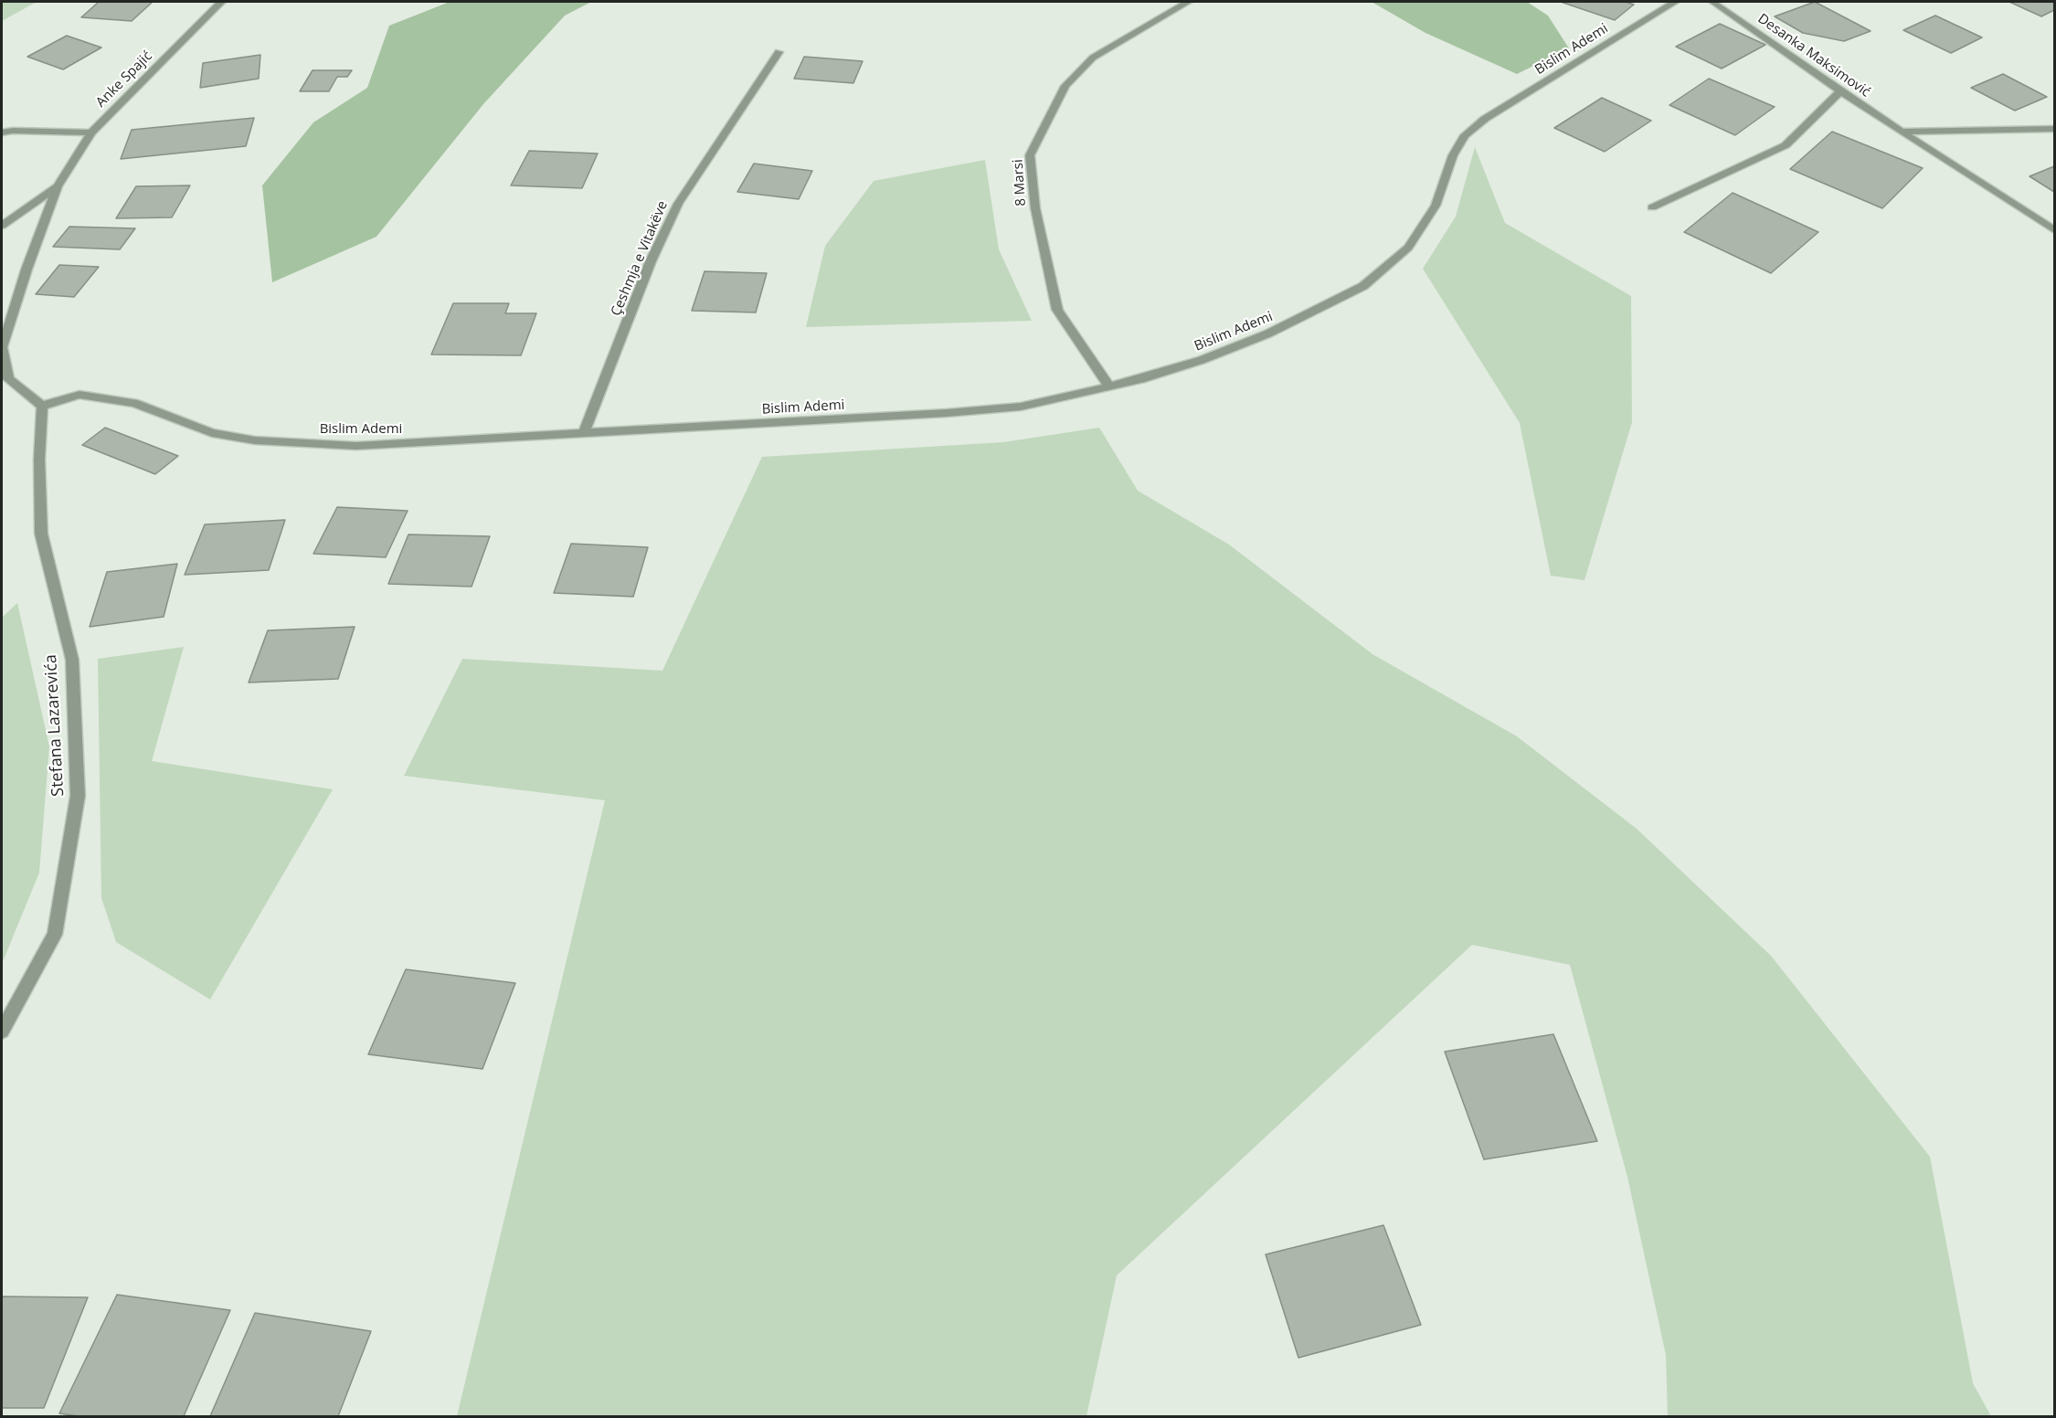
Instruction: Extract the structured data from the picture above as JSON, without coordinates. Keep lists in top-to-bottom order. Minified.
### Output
{"streets":{"street":["Bislim Ademi","Desanka Maksimović","Anke Spajić","8 Marsi","Çeshmja e Vitakëve","Stefana Lazarevića"]},"crossings":[["Bislim Ademi","8 Marsi"],["Bislim Ademi","Çeshmja e Vitakëve"],["Bislim Ademi","Stefana Lazarevića"]]}
